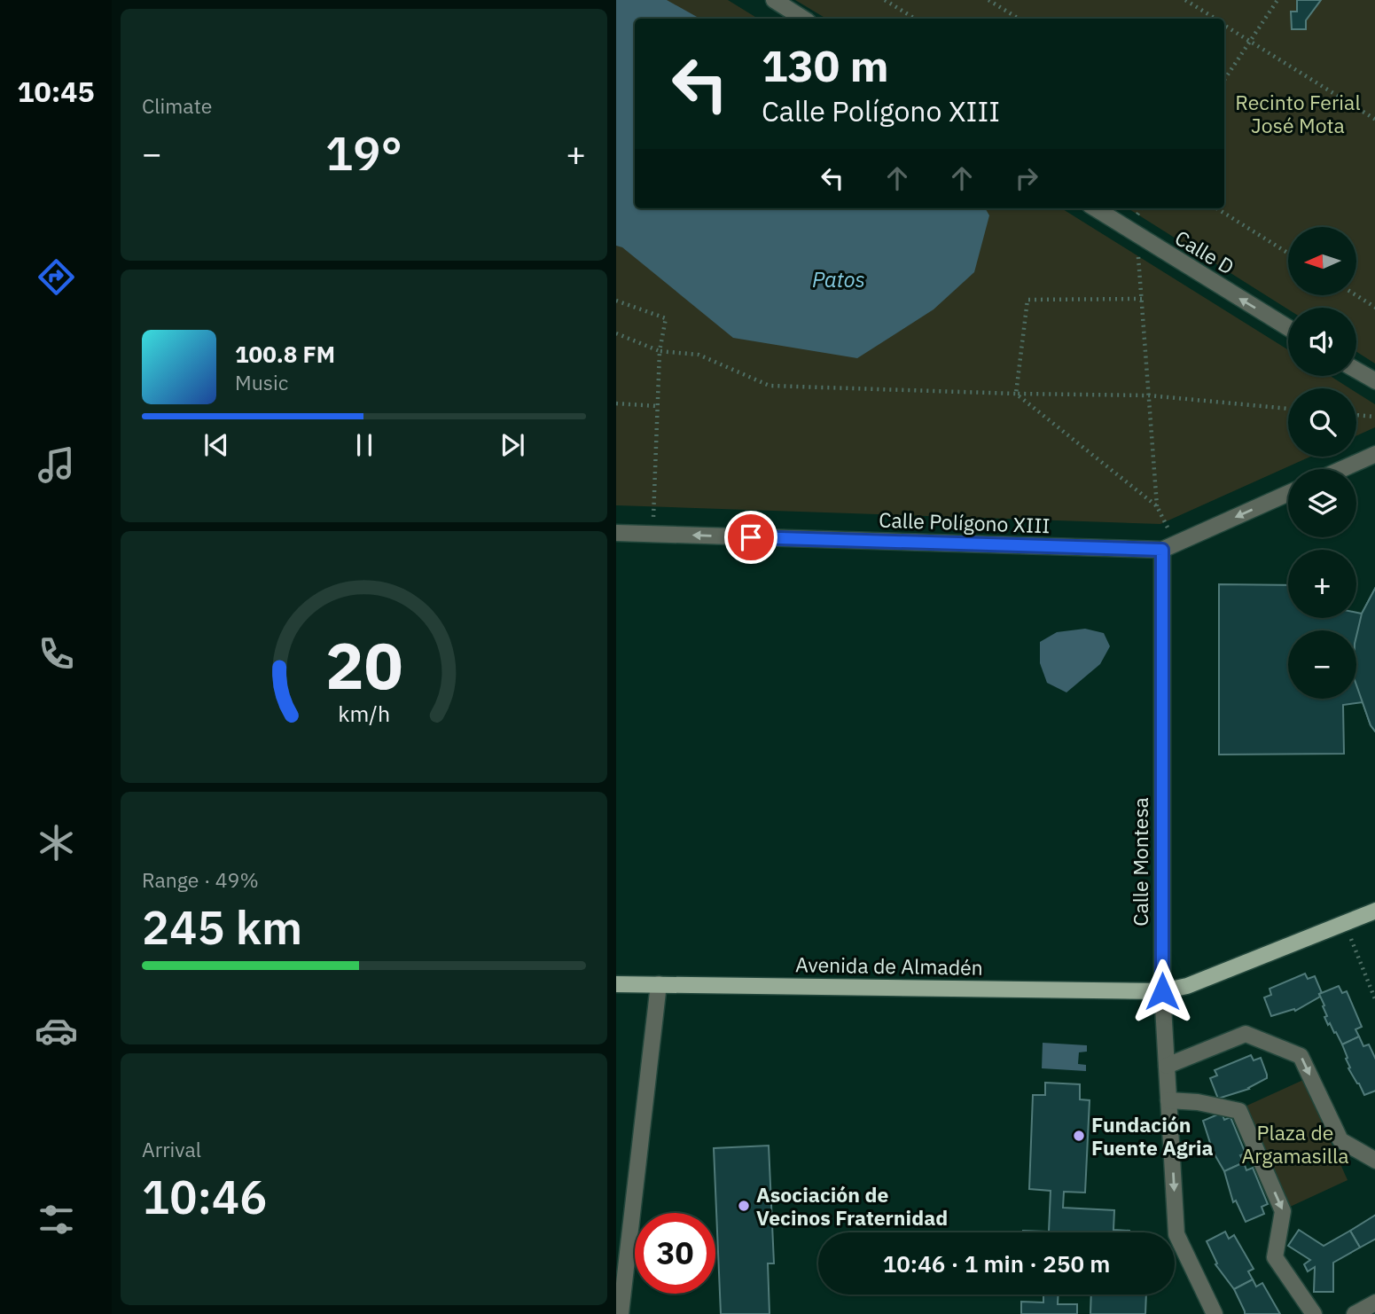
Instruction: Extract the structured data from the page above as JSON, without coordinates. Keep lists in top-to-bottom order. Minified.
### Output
{"streets":{"main road":["Avenida de Almadén"],"street":["Calle D","Calle Polígono XIII","Calle Montesa"]},"crossings":[["Calle Polígono XIII","Calle Montesa"],["Calle Montesa","Avenida de Almadén"]],"one_way":["Calle D","Calle Polígono XIII"],"water":["Patos"],"parks":["Recinto Ferial José Mota","Plaza de Argamasilla"],"places":["Fundación Fuente Agria","Asociación de Vecinos Fraternidad"],"north":"left","page":{"tabs":"10:45","tile":["Climate",["Range · 49%","245 km"],["Arrival","10:46"]],"turn":["130 m","Calle Polígono XIII"],"heat":["−","19°","+"],"map_buttons":["+","−"],"song":["100.8 FM","Music"],"limit":"30","trip":"10:46 · 1 min · 250 m","gauge":["20","km/h"]}}
